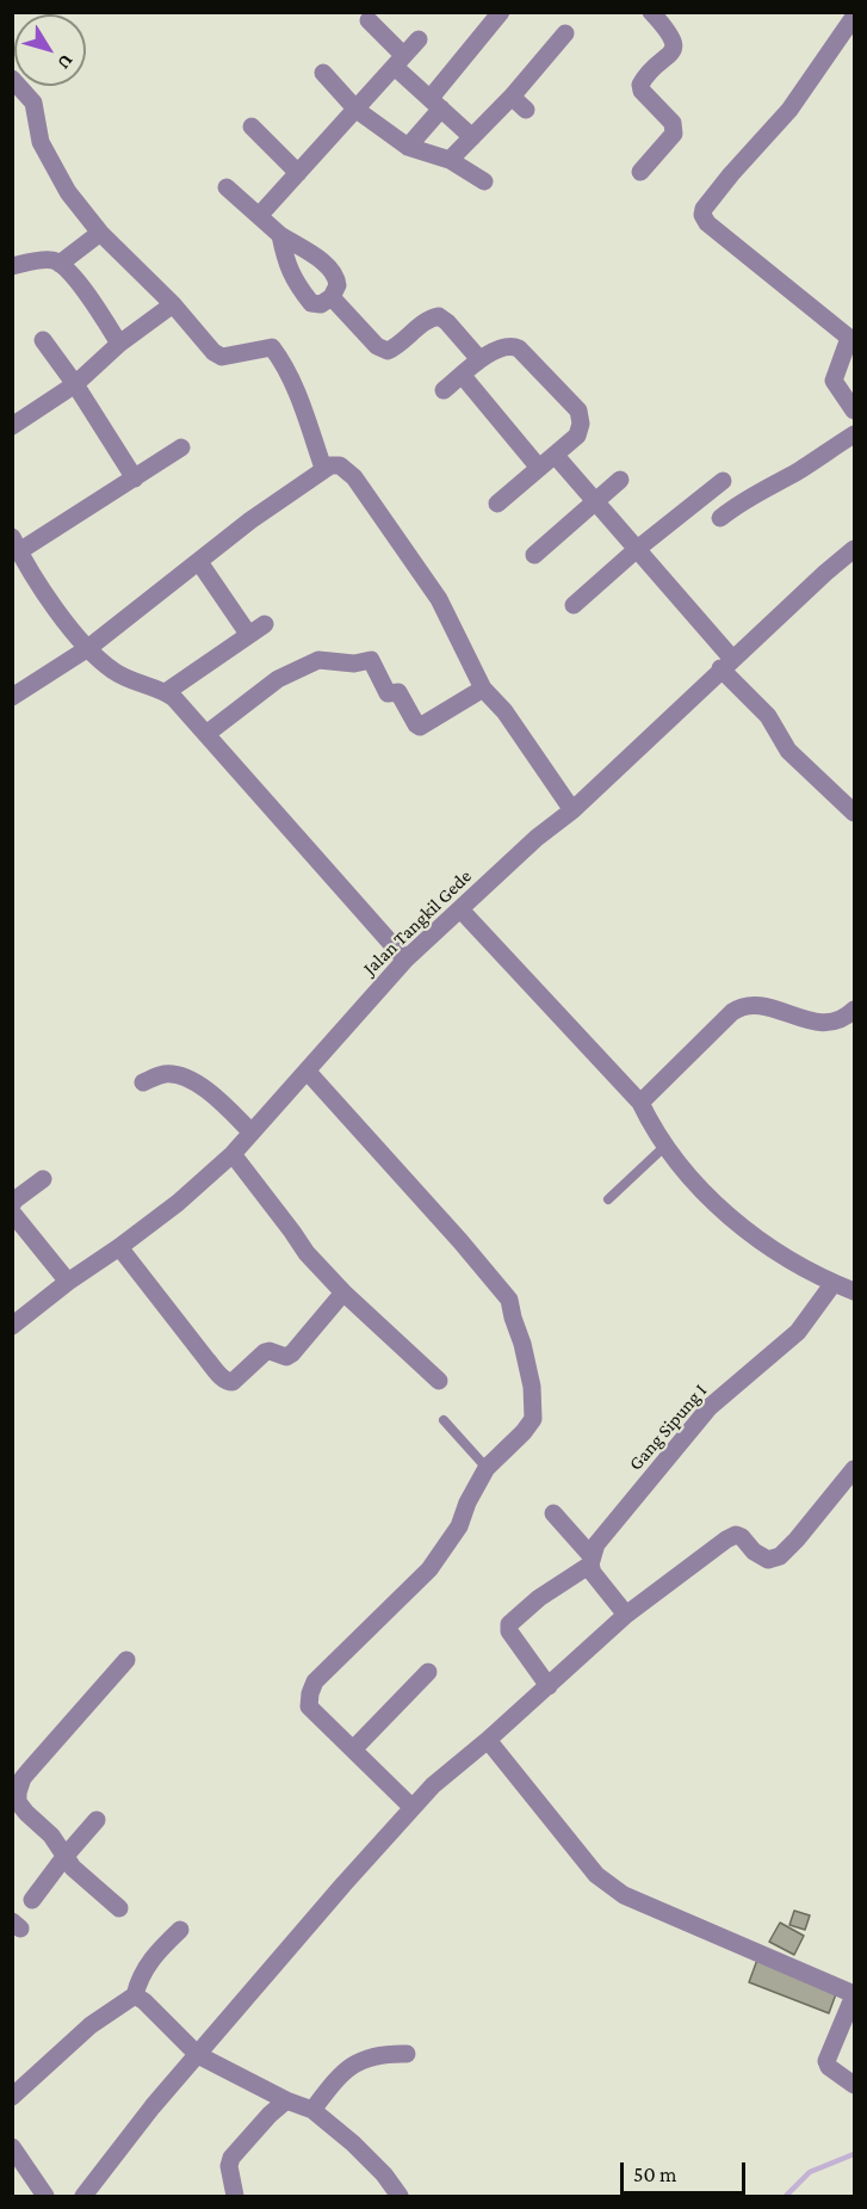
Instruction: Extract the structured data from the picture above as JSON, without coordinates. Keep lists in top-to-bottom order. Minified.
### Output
{"streets":{"street":["Jalan Tangkil Gede","Gang Sipung I"]},"scale_bar":"50 m","north":"bottom right"}
